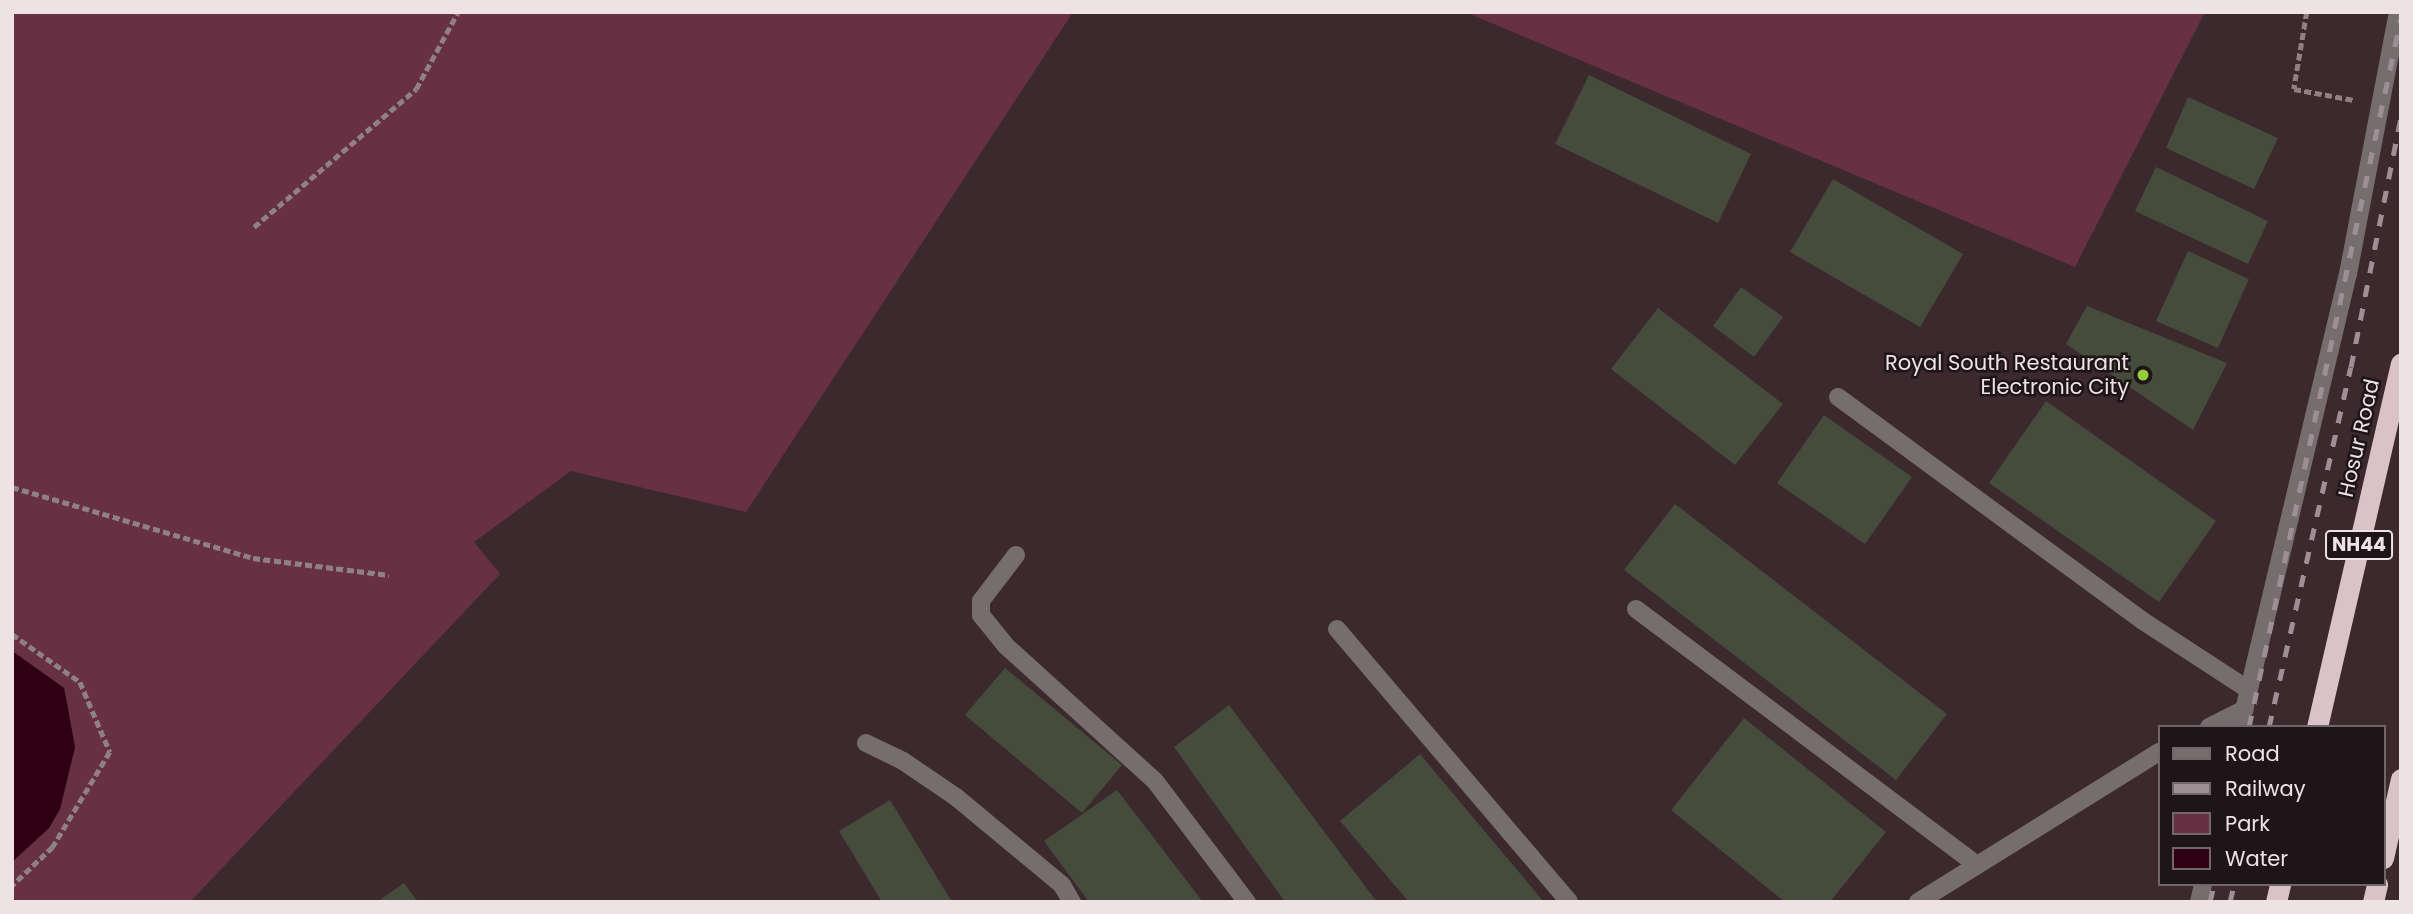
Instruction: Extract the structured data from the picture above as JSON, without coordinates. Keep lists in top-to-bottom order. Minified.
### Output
{"streets":{"highway":["Hosur Road","NH44"]},"places":["Royal South Restaurant Electronic City"],"legend":["Road","Railway","Park","Water"]}
